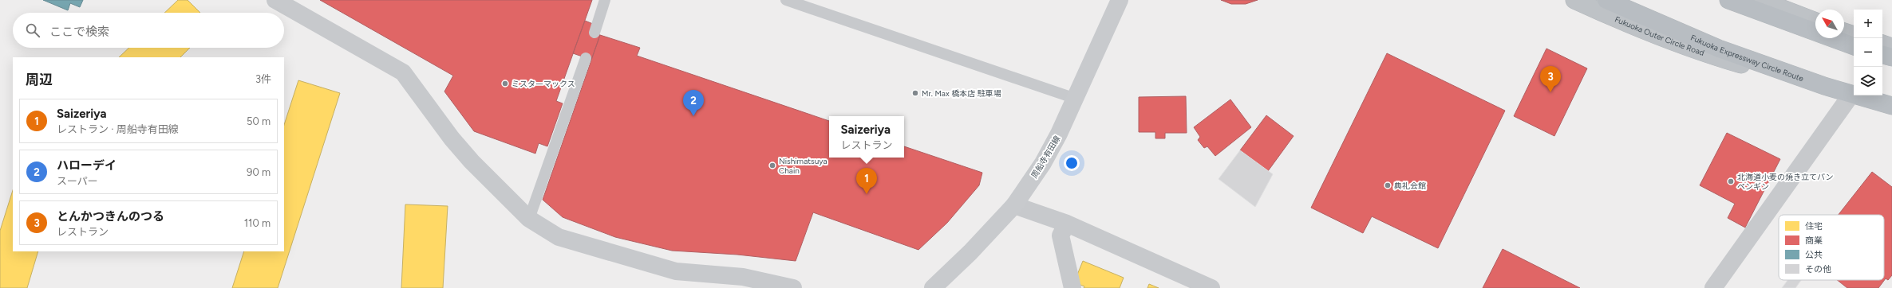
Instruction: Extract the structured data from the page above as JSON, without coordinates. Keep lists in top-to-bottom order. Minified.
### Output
{"streets":{"highway":["Fukuoka Outer Circle Road","Fukuoka Expressway Circle Route"],"main road":["周船寺有田線"]},"places":["ミスターマックス","Mr. Max 橋本店 駐車場","Nishimatsuya Chain","北海道小麦の焼き立てパン ペンギン","典礼会館"],"legend":["住宅","商業","公共","その他"],"north":"top left","page":{"map_buttons":["+","−"],"search":"ここで検索","heading":["周辺","3件"],"pins":["3","2","1"],"list":[{"mark":"1","name":"Saizeriya","note":"レストラン · 周船寺有田線","value":"50 m"},{"mark":"2","name":"ハローデイ","note":"スーパー","value":"90 m"},{"mark":"3","name":"とんかつきんのつる","note":"レストラン","value":"110 m"}],"popup":["Saizeriya","レストラン"]}}
